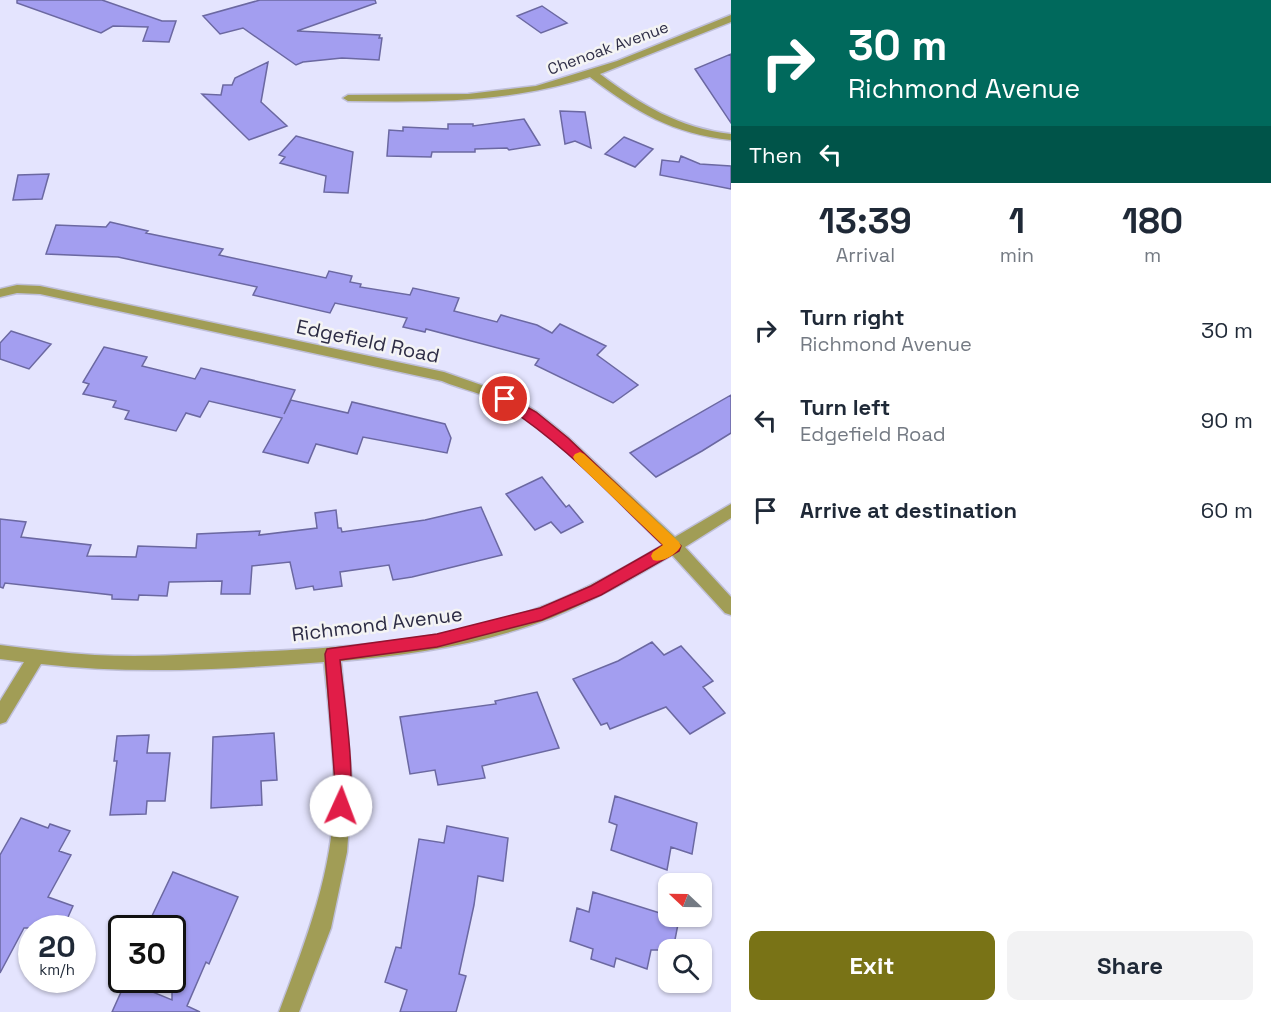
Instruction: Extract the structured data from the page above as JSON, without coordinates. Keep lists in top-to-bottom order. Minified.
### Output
{"streets":{"street":["Chenoak Avenue","Edgefield Road","Richmond Avenue"]},"crossings":[["Edgefield Road","Richmond Avenue"]],"north":"left","page":{"turn":["30 m","Richmond Avenue"],"then":"Then","eta":["13:39","Arrival","1","min","180","m"],"list":[{"name":"Turn right","note":"Richmond Avenue","value":"30 m"},{"name":"Turn left","note":"Edgefield Road","value":"90 m"},{"name":"Arrive at destination","value":"60 m"}],"speed":"20 km/h","limit":"30","buttons":["Exit","Share"]}}
